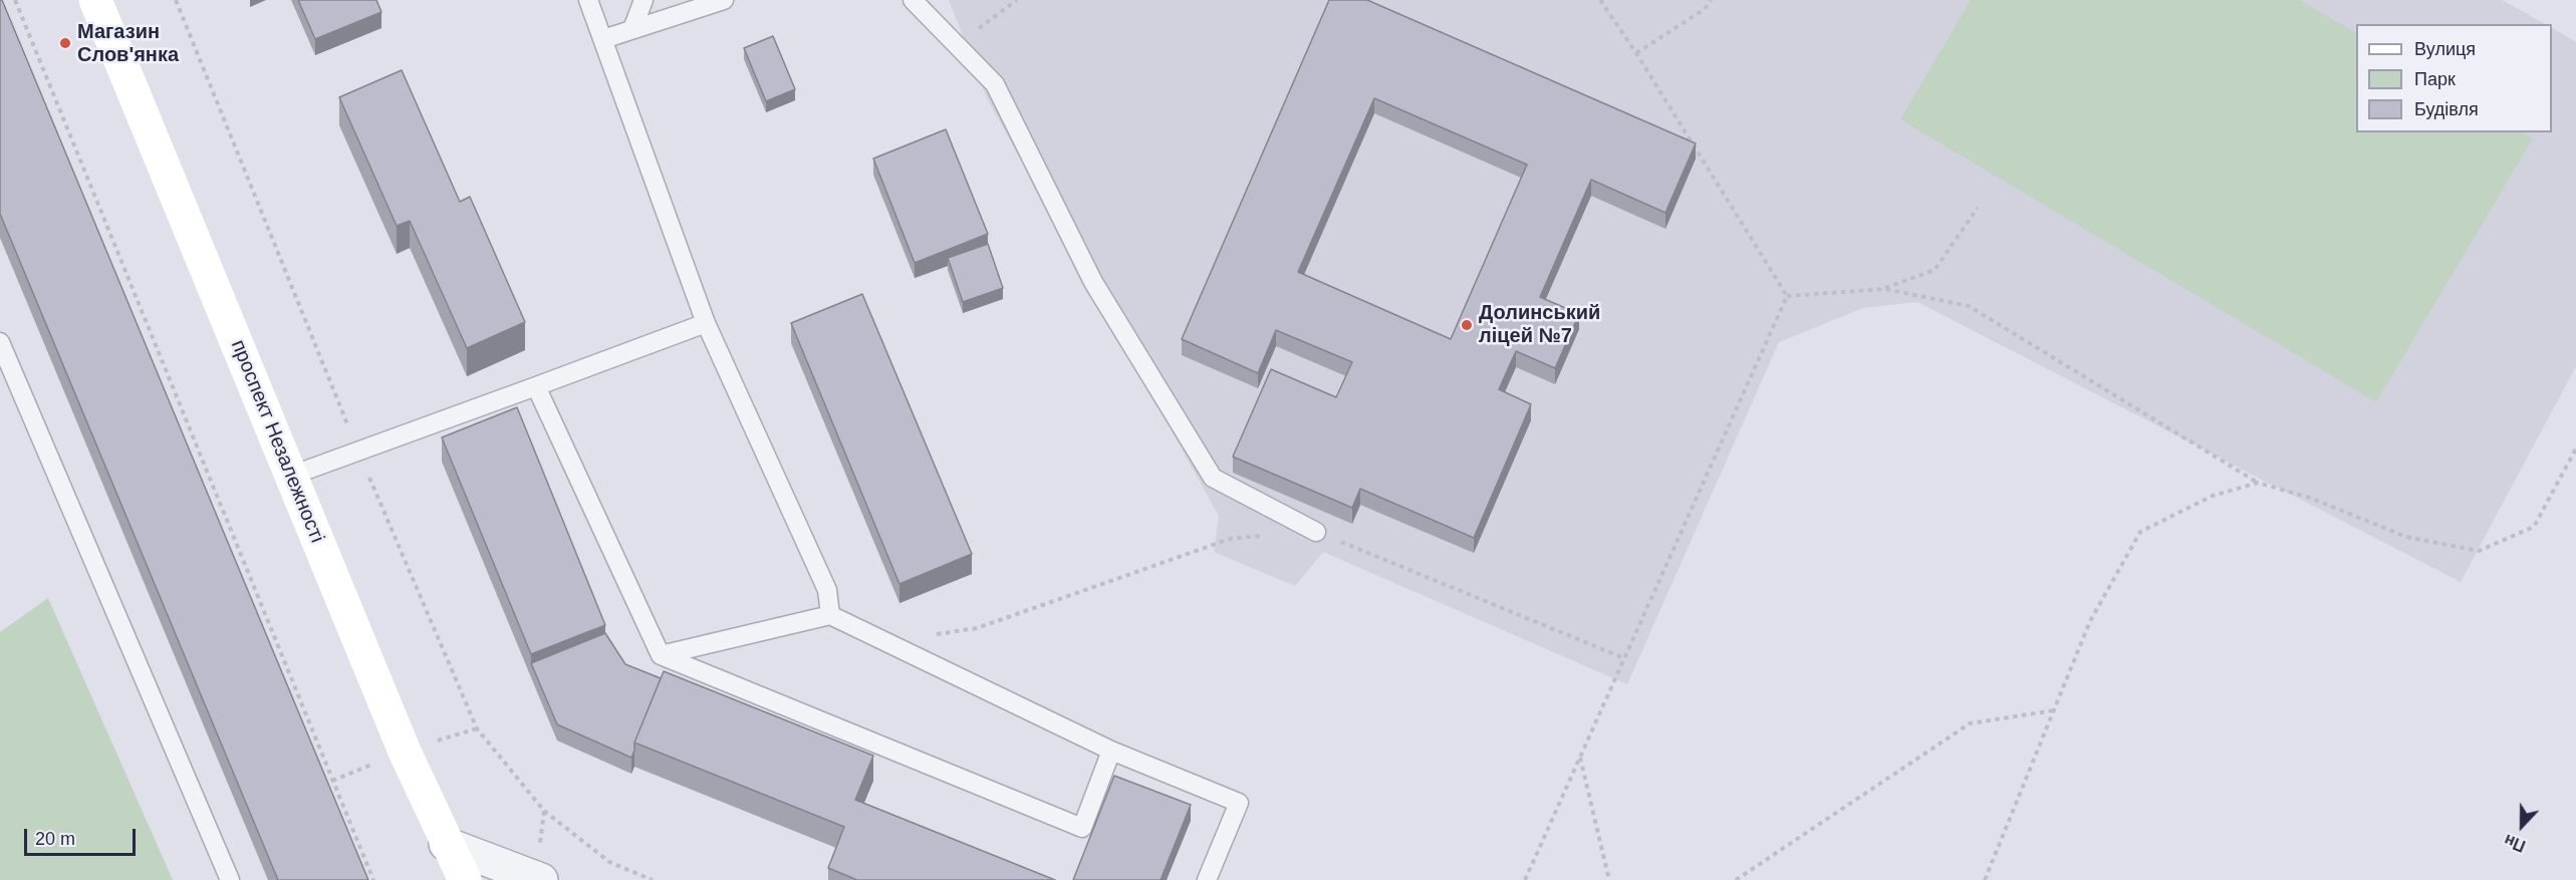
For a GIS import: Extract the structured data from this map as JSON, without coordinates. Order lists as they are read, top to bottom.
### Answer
{
  "streets": {
    "main road": ["проспект Незалежності"]
  },
  "places": ["Магазин Слов'янка", "Долинський ліцей №7"],
  "legend": ["Вулиця", "Парк", "Будівля"],
  "scale_bar": "20 m",
  "north": "bottom"
}
